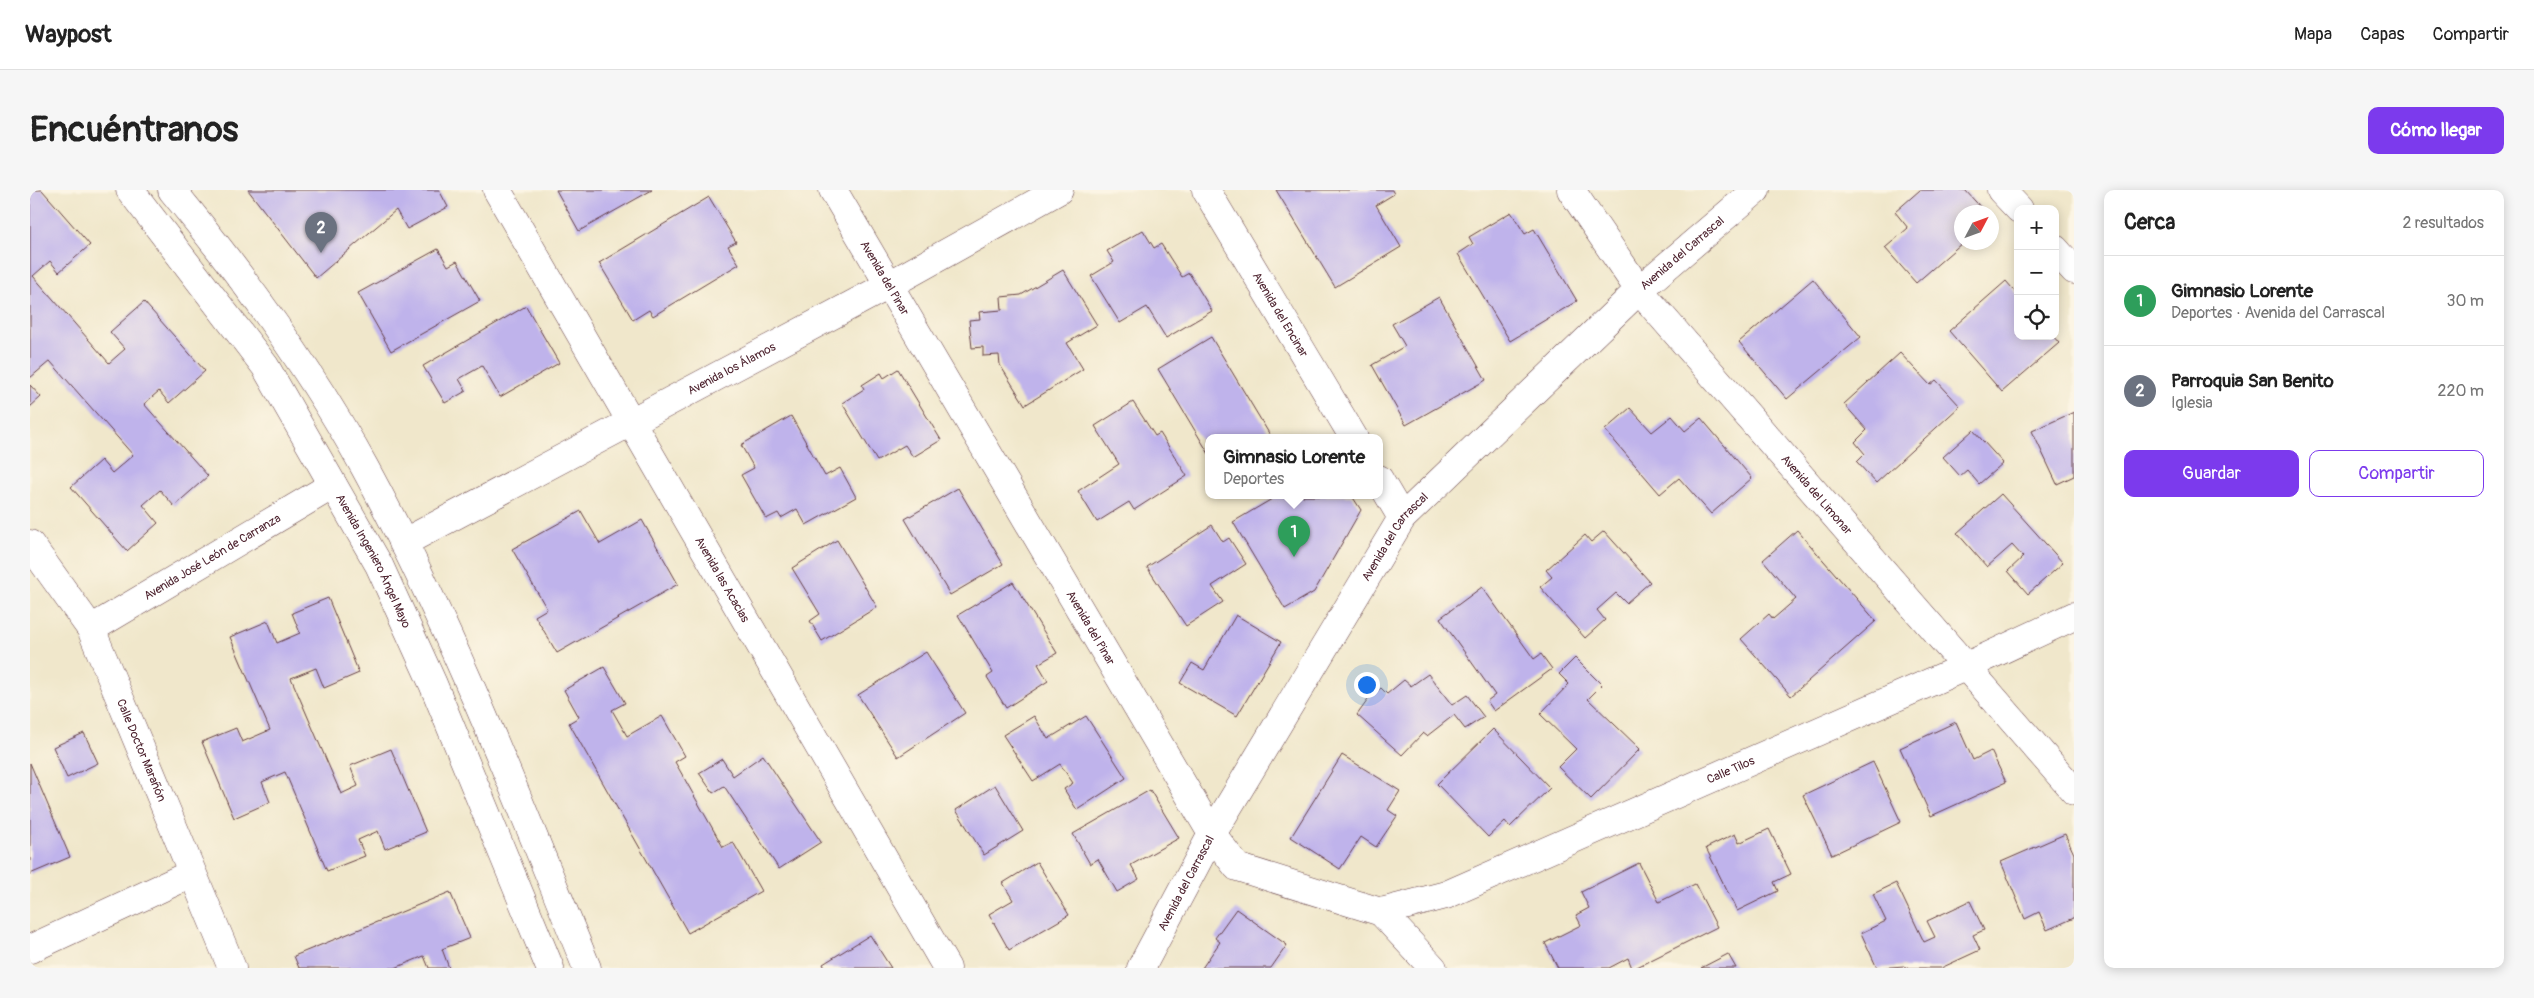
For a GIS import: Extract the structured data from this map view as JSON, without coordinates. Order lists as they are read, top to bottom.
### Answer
{
  "streets": {
    "street": [
      "Avenida del Carrascal",
      "Avenida del Pinar",
      "Avenida del Encinar",
      "Avenida los Álamos",
      "Avenida del Limonar",
      "Avenida José León de Carranza",
      "Avenida Ingeniero Ángel Mayo",
      "Avenida las Acacias",
      "Calle Doctor Marañón",
      "Calle Tilos"
    ]
  },
  "crossings": [
    ["Avenida del Carrascal", "Avenida del Pinar"],
    ["Avenida del Carrascal", "Avenida del Limonar"],
    ["Avenida del Pinar", "Avenida los Álamos"],
    ["Avenida del Pinar", "Calle Tilos"],
    ["Avenida los Álamos", "Avenida las Acacias"],
    ["Avenida del Limonar", "Calle Tilos"],
    ["Avenida José León de Carranza", "Avenida Ingeniero Ángel Mayo"],
    ["Avenida José León de Carranza", "Calle Doctor Marañón"]
  ],
  "north": "top right",
  "page": {
    "header": "Waypost",
    "nav": ["Mapa", "Capas", "Compartir"],
    "buttons": [
      "Cómo llegar",
      ["Guardar", "Compartir"]
    ],
    "title": "Encuéntranos",
    "heading": ["Cerca", "2 resultados"],
    "map_buttons": ["+", "−"],
    "pins": ["2", "1"],
    "list": [
      {
        "mark": "1",
        "name": "Gimnasio Lorente",
        "note": "Deportes · Avenida del Carrascal",
        "value": "30 m"
      },
      {
        "mark": "2",
        "name": "Parroquia San Benito",
        "note": "Iglesia",
        "value": "220 m"
      }
    ],
    "popup": ["Gimnasio Lorente", "Deportes"]
  }
}
